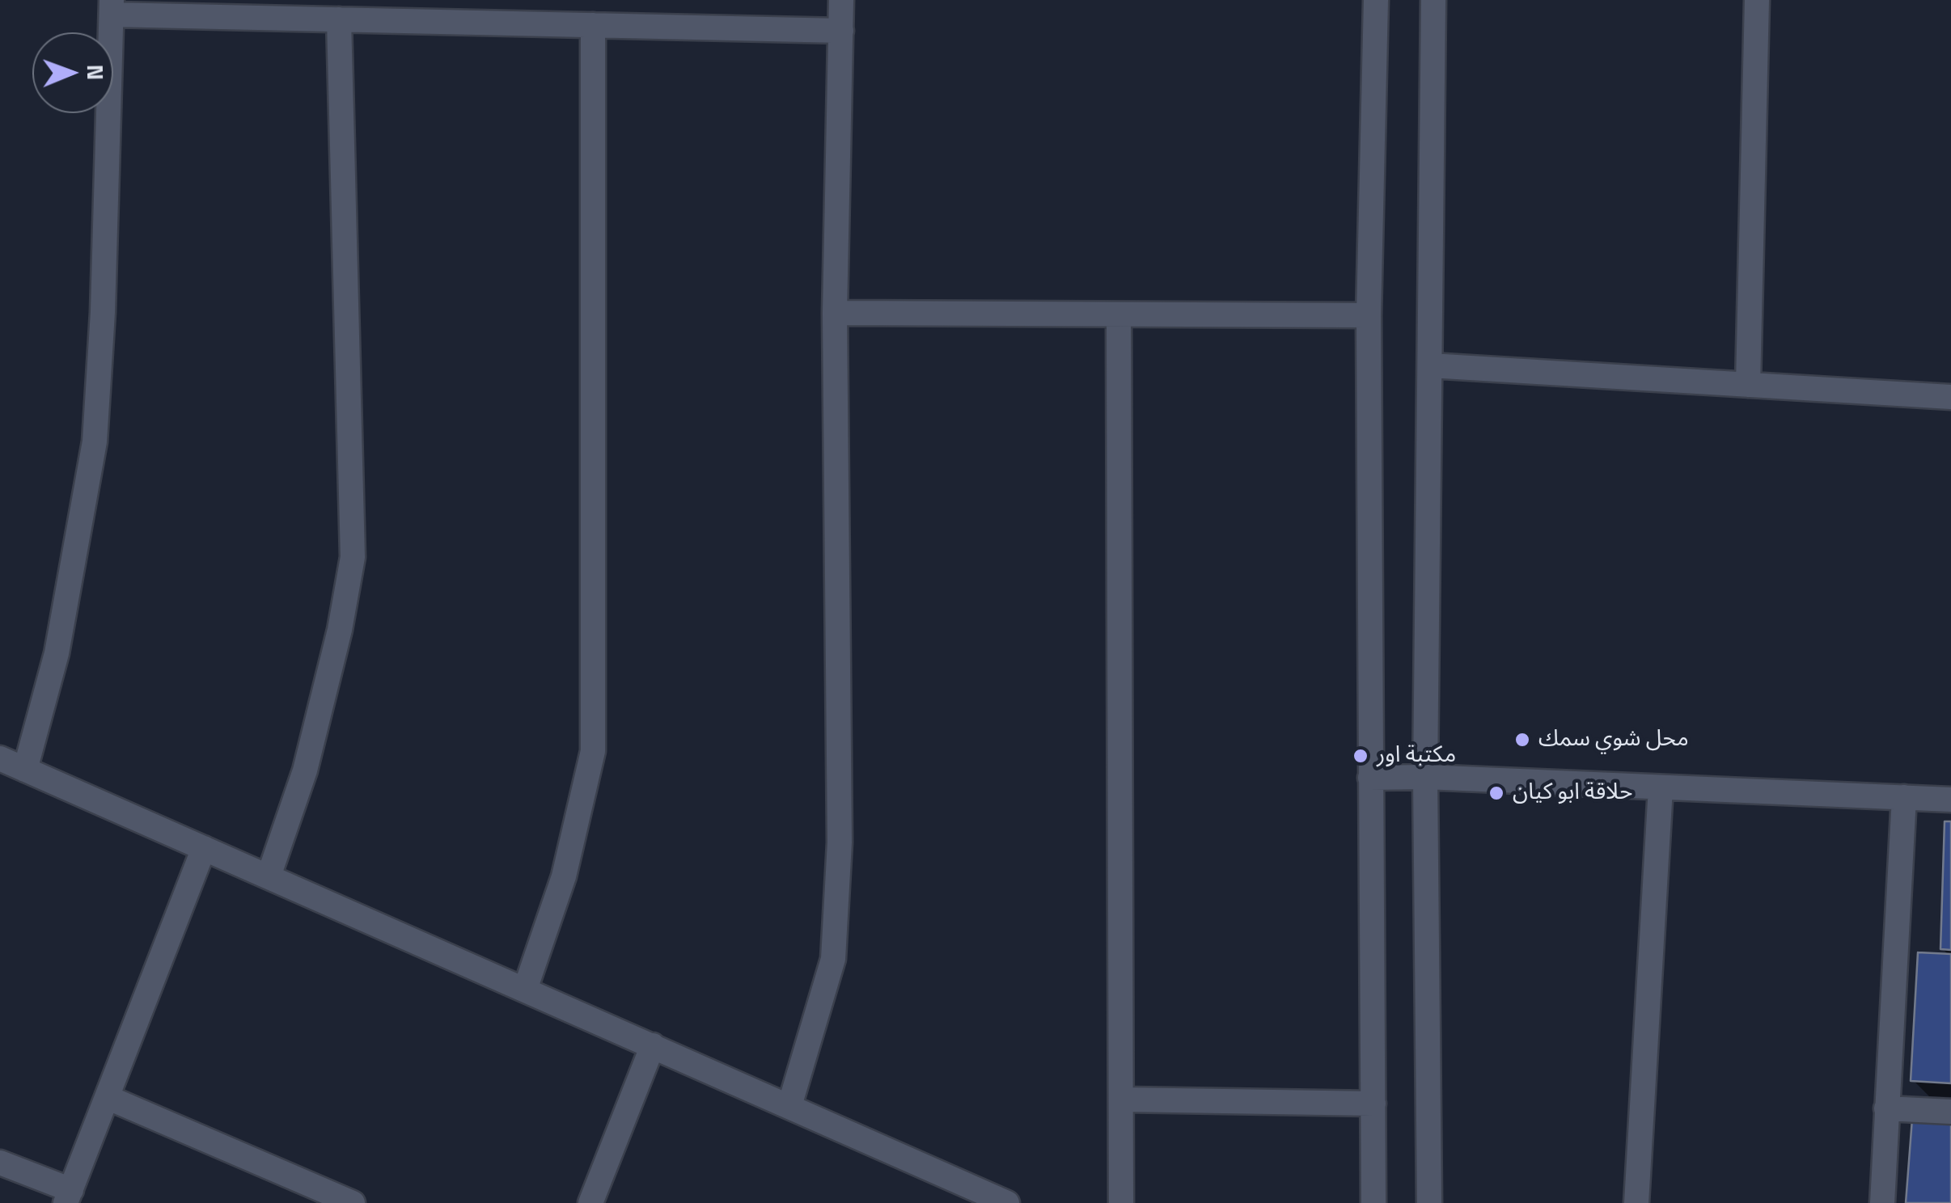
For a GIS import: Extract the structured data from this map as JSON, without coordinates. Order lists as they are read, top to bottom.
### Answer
{
  "places": ["محل شوي سمك", "مكتبة اور", "حلاقة ابو كيان"],
  "north": "right"
}
